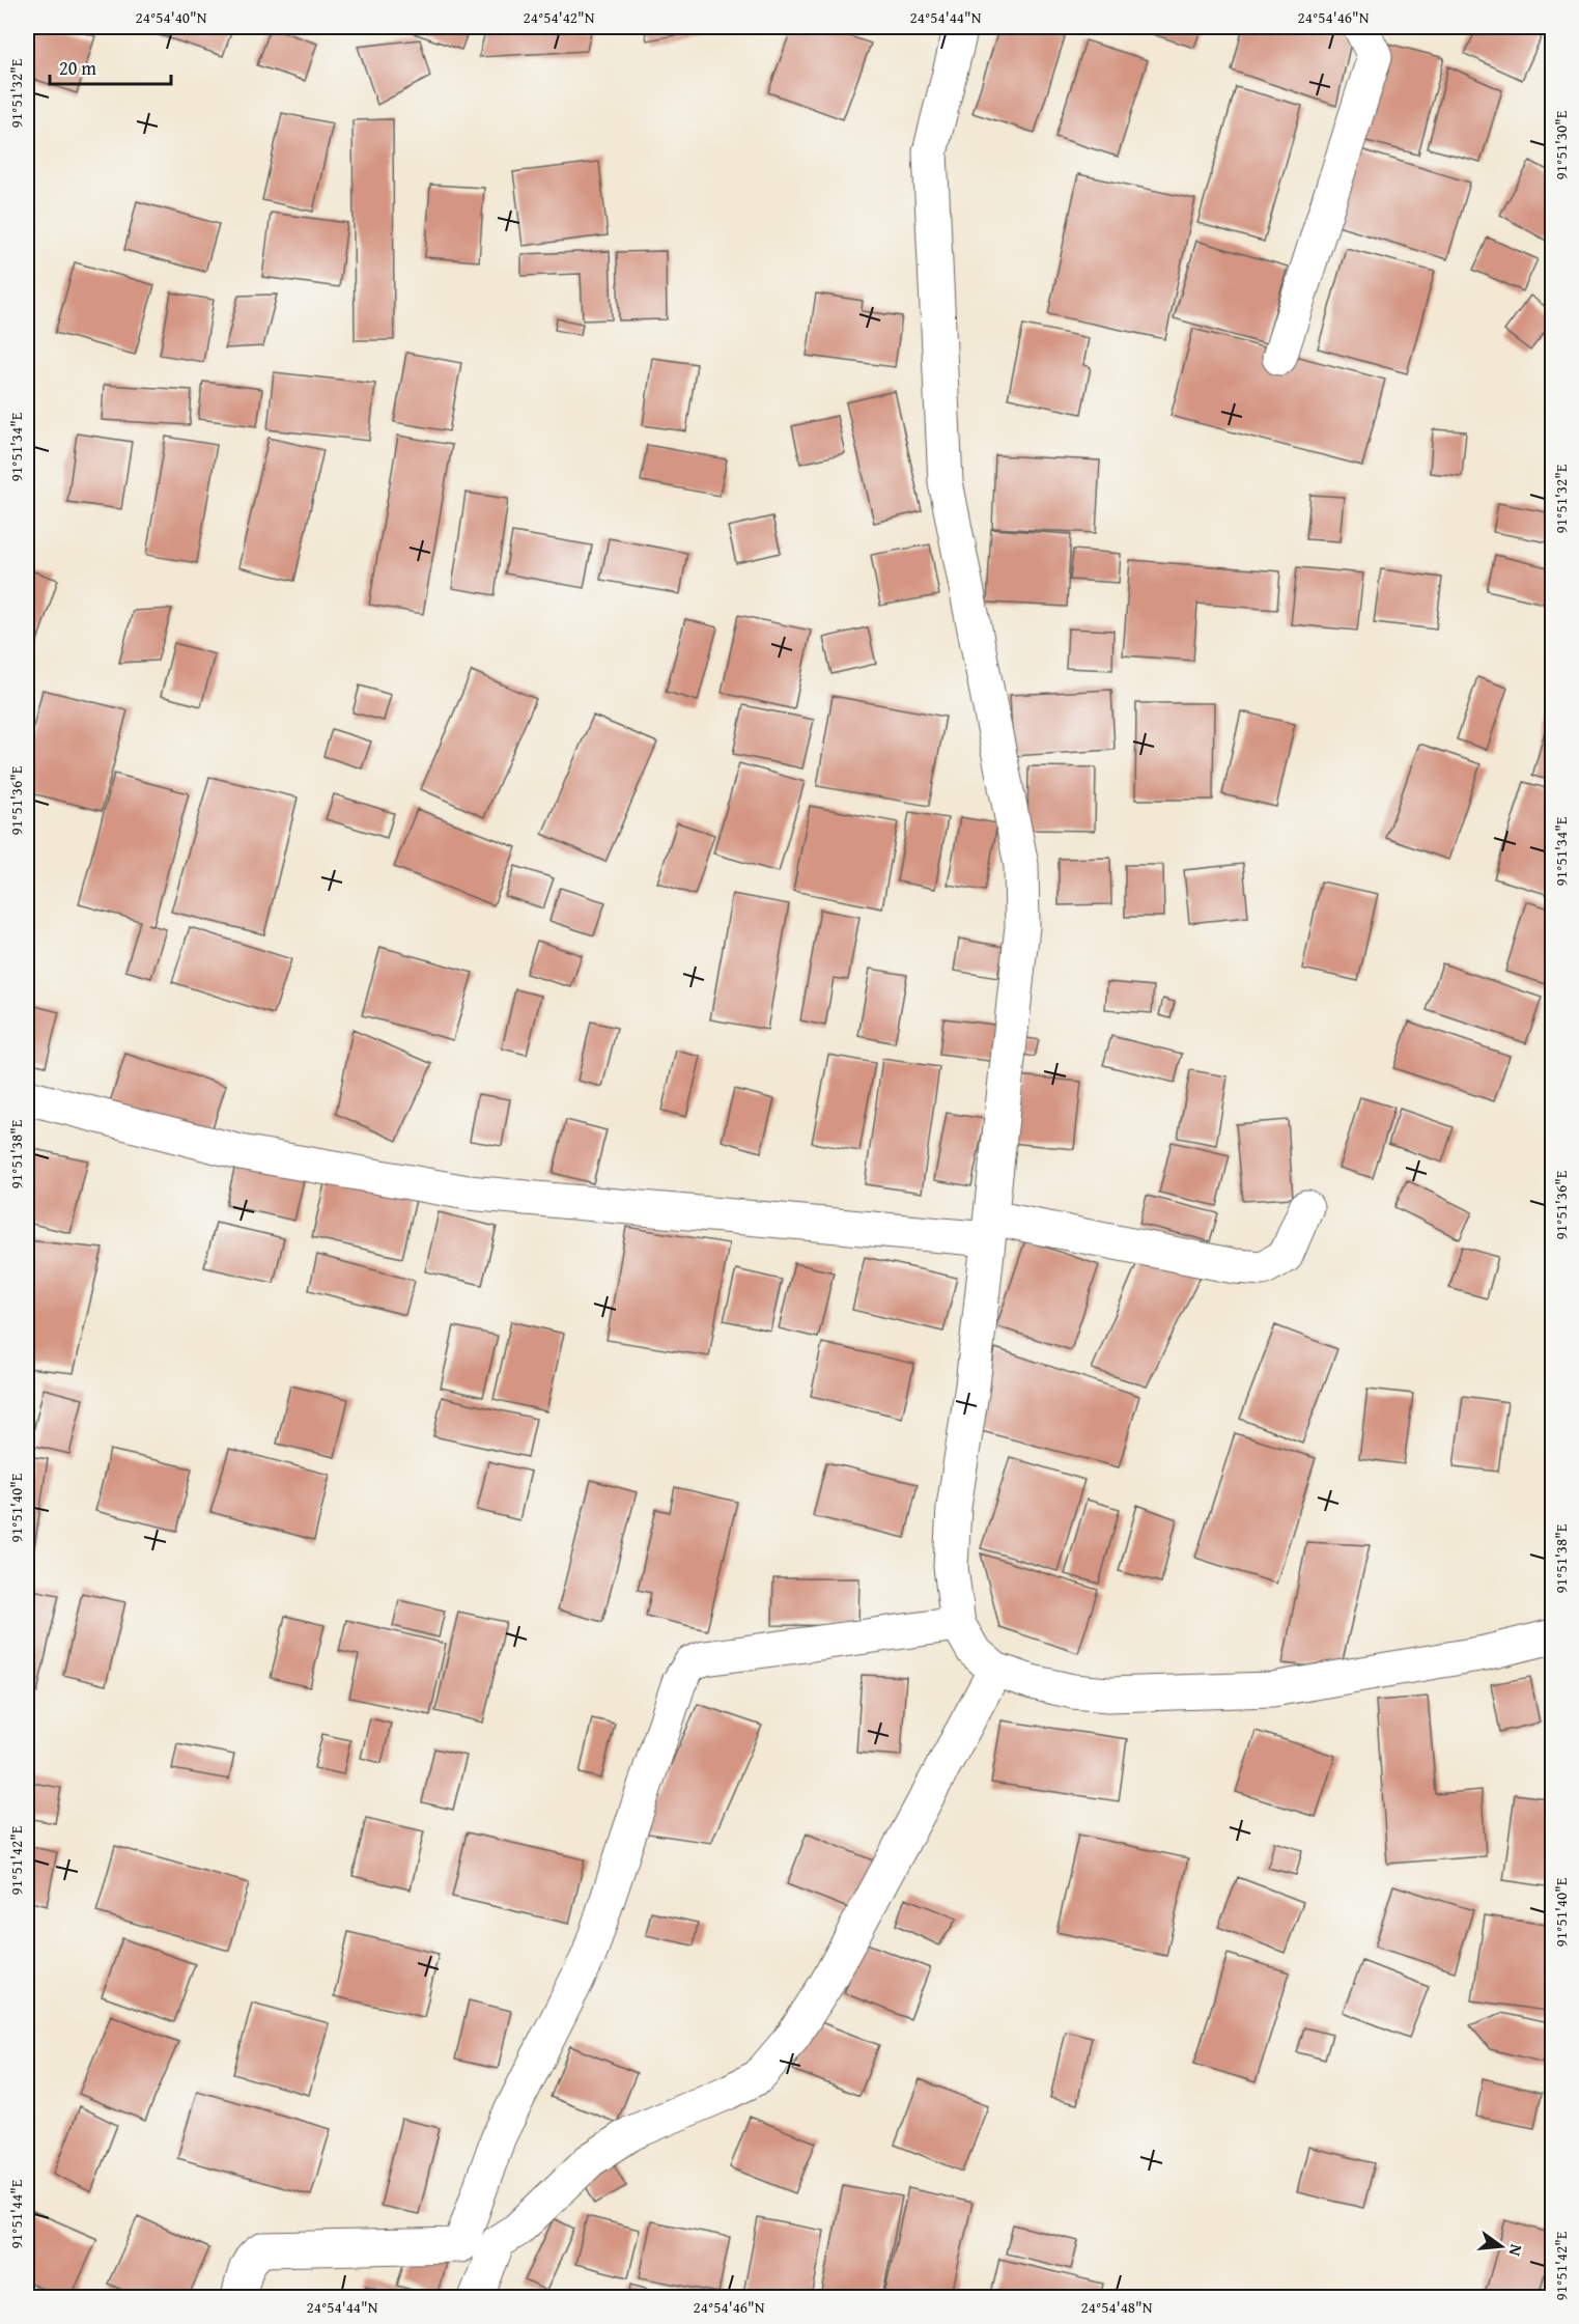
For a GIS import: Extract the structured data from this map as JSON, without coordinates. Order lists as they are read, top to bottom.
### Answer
{
  "scale_bar": "20 m",
  "north": "right",
  "coordinates": [
    "24°54'40\"N",
    "24°54'42\"N",
    "24°54'44\"N",
    "24°54'46\"N",
    "91°51'32\"E",
    "91°51'30\"E",
    "91°51'34\"E",
    "91°51'36\"E",
    "91°51'38\"E",
    "91°51'40\"E",
    "91°51'42\"E",
    "91°51'44\"E",
    "24°54'48\"N"
  ]
}
